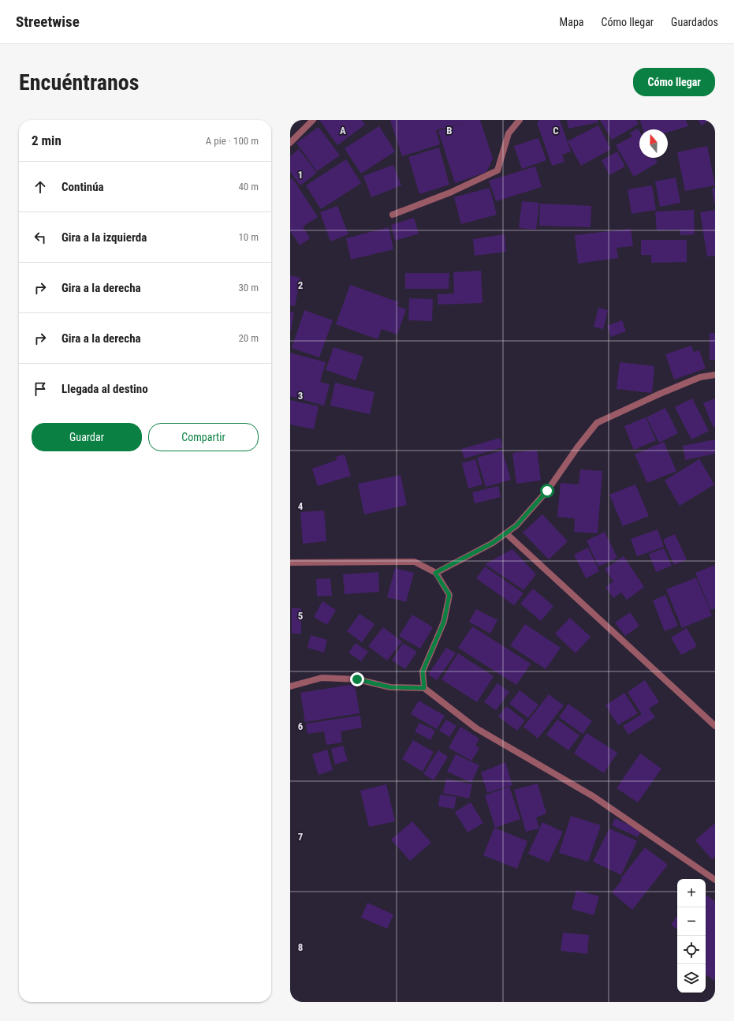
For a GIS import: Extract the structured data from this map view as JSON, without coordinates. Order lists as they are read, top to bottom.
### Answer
{
  "north": "top",
  "page": {
    "header": "Streetwise",
    "nav": ["Mapa", "Cómo llegar", "Guardados"],
    "buttons": [
      "Cómo llegar",
      ["Guardar", "Compartir"]
    ],
    "title": "Encuéntranos",
    "heading": ["2 min", "A pie · 100 m"],
    "list": [
      ["Continúa", "40 m"],
      ["Gira a la izquierda", "10 m"],
      ["Gira a la derecha", "30 m"],
      ["Gira a la derecha", "20 m"],
      "Llegada al destino"
    ],
    "map_buttons": ["+", "−"]
  },
  "grid": {
    "columns": ["A", "B", "C"],
    "rows": [
      "1",
      "2",
      "3",
      "4",
      "5",
      "6",
      "7",
      "8"
    ]
  }
}
